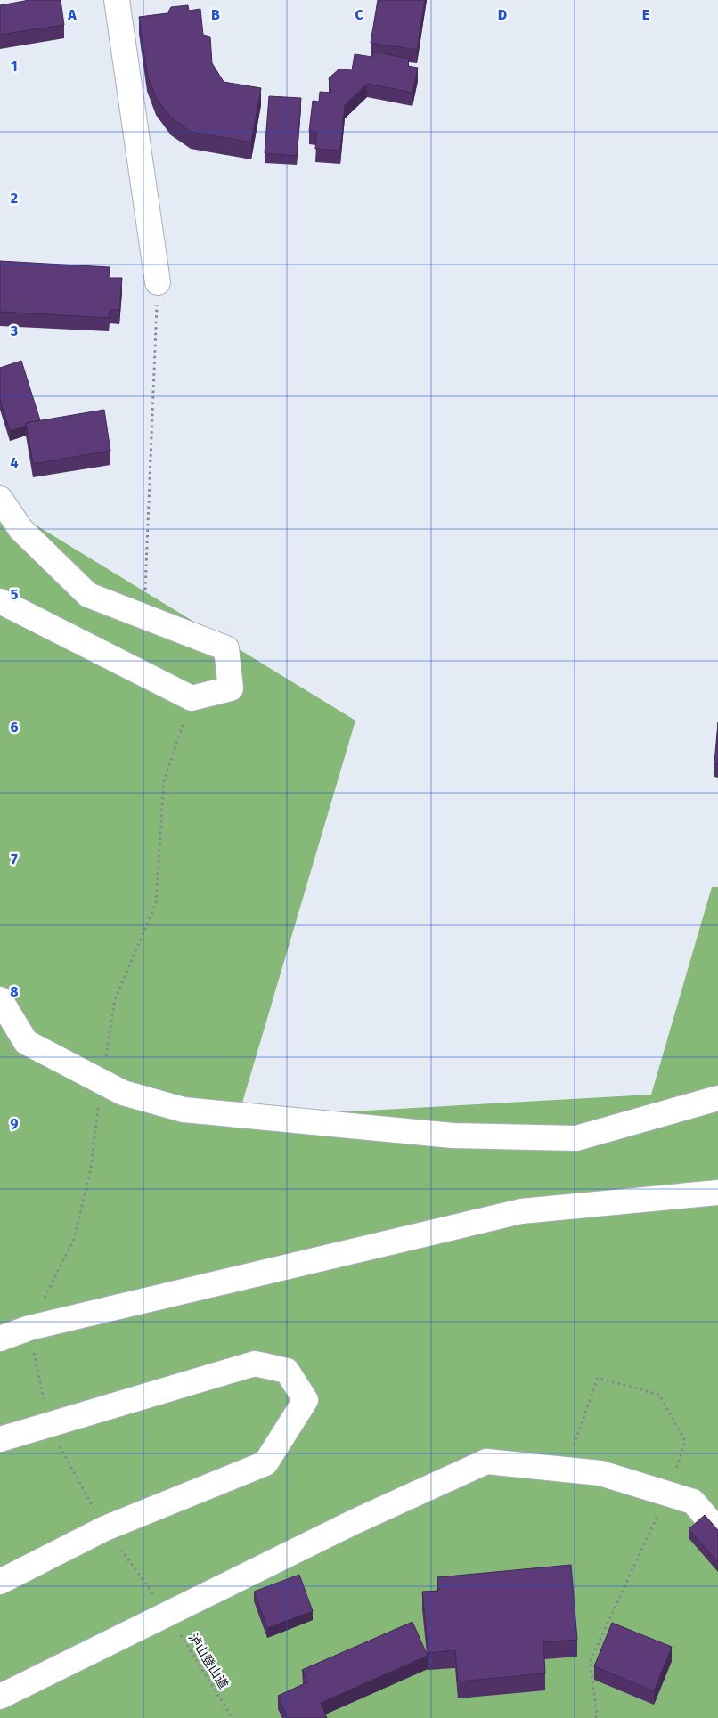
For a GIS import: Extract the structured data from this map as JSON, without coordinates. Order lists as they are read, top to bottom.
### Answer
{
  "streets": {
    "path": ["泸山登山道"]
  },
  "grid": {
    "columns": [
      "A",
      "B",
      "C",
      "D",
      "E"
    ],
    "rows": [
      "1",
      "2",
      "3",
      "4",
      "5",
      "6",
      "7",
      "8",
      "9"
    ]
  }
}
